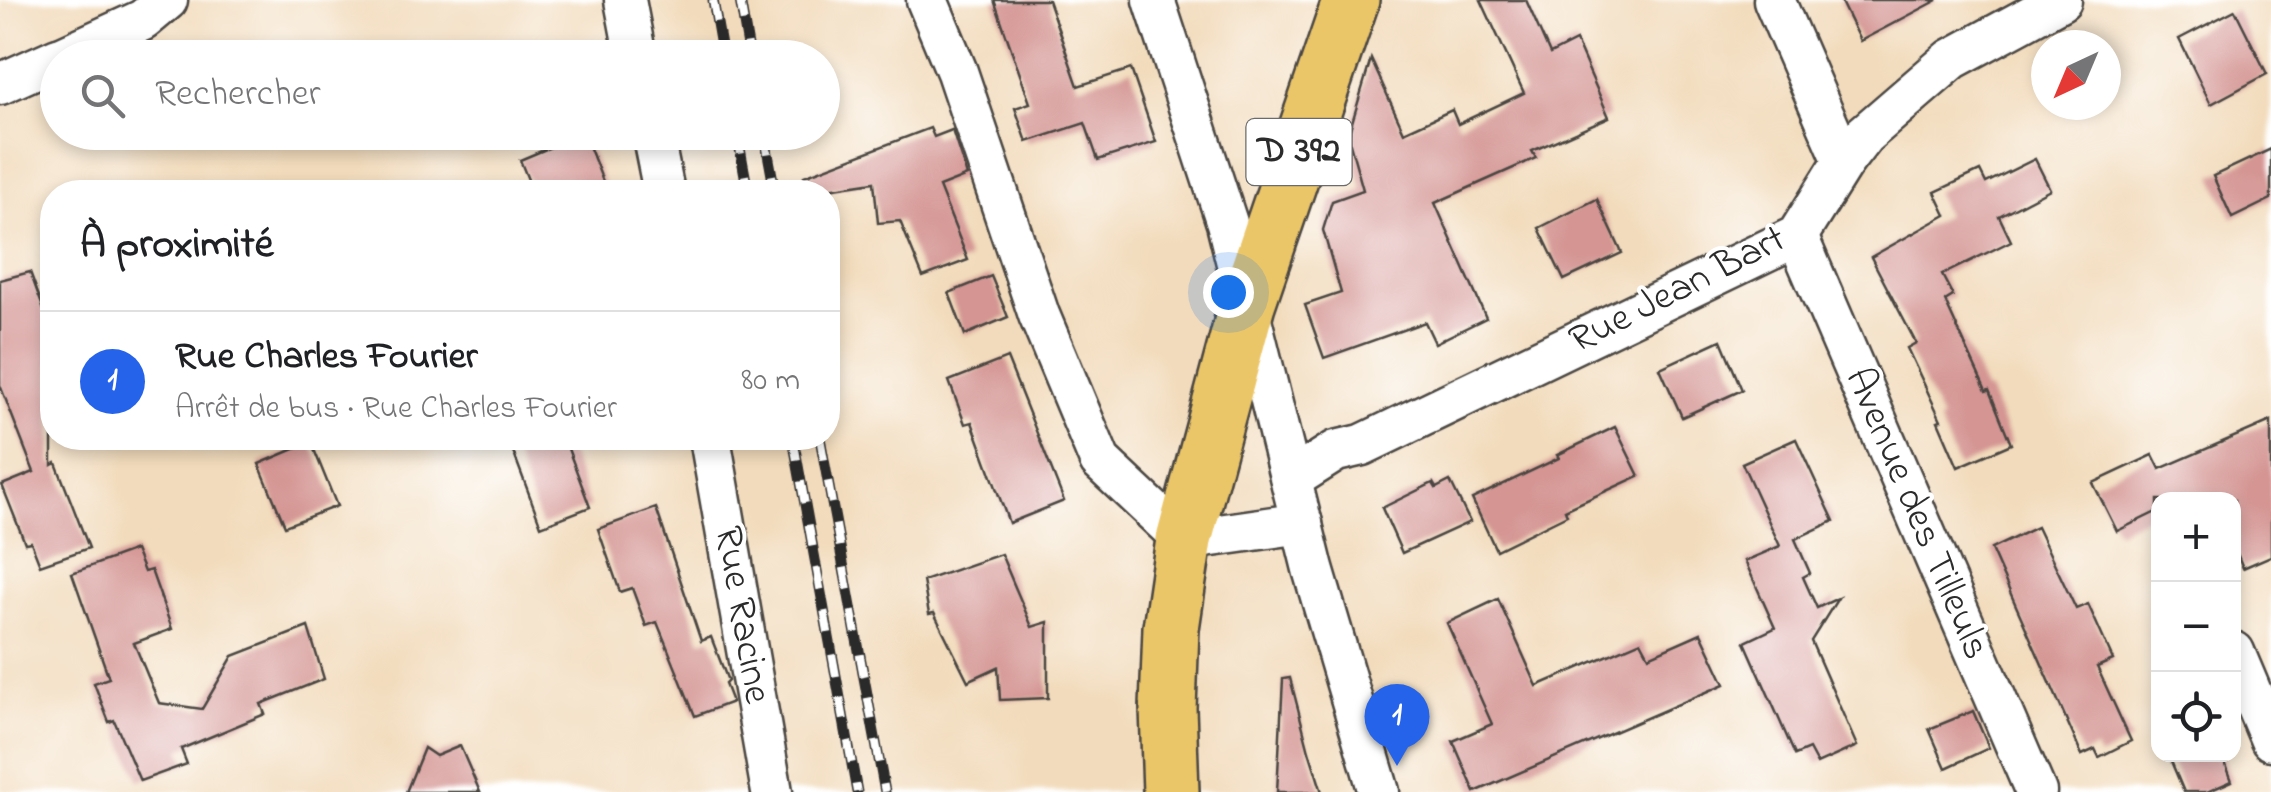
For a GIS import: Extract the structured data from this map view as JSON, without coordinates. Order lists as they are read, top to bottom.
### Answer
{
  "streets": {
    "main road": ["D 392"],
    "street": ["Rue Jean Bart", "Avenue des Tilleuls", "Rue Racine"]
  },
  "crossings": [
    ["Rue Jean Bart", "Avenue des Tilleuls"]
  ],
  "north": "bottom left",
  "page": {
    "search": "Rechercher",
    "heading": "À proximité",
    "list": [
      {
        "mark": "1",
        "name": "Rue Charles Fourier",
        "note": "Arrêt de bus · Rue Charles Fourier",
        "value": "80 m"
      }
    ],
    "map_buttons": ["+", "−"],
    "pins": "1"
  }
}
